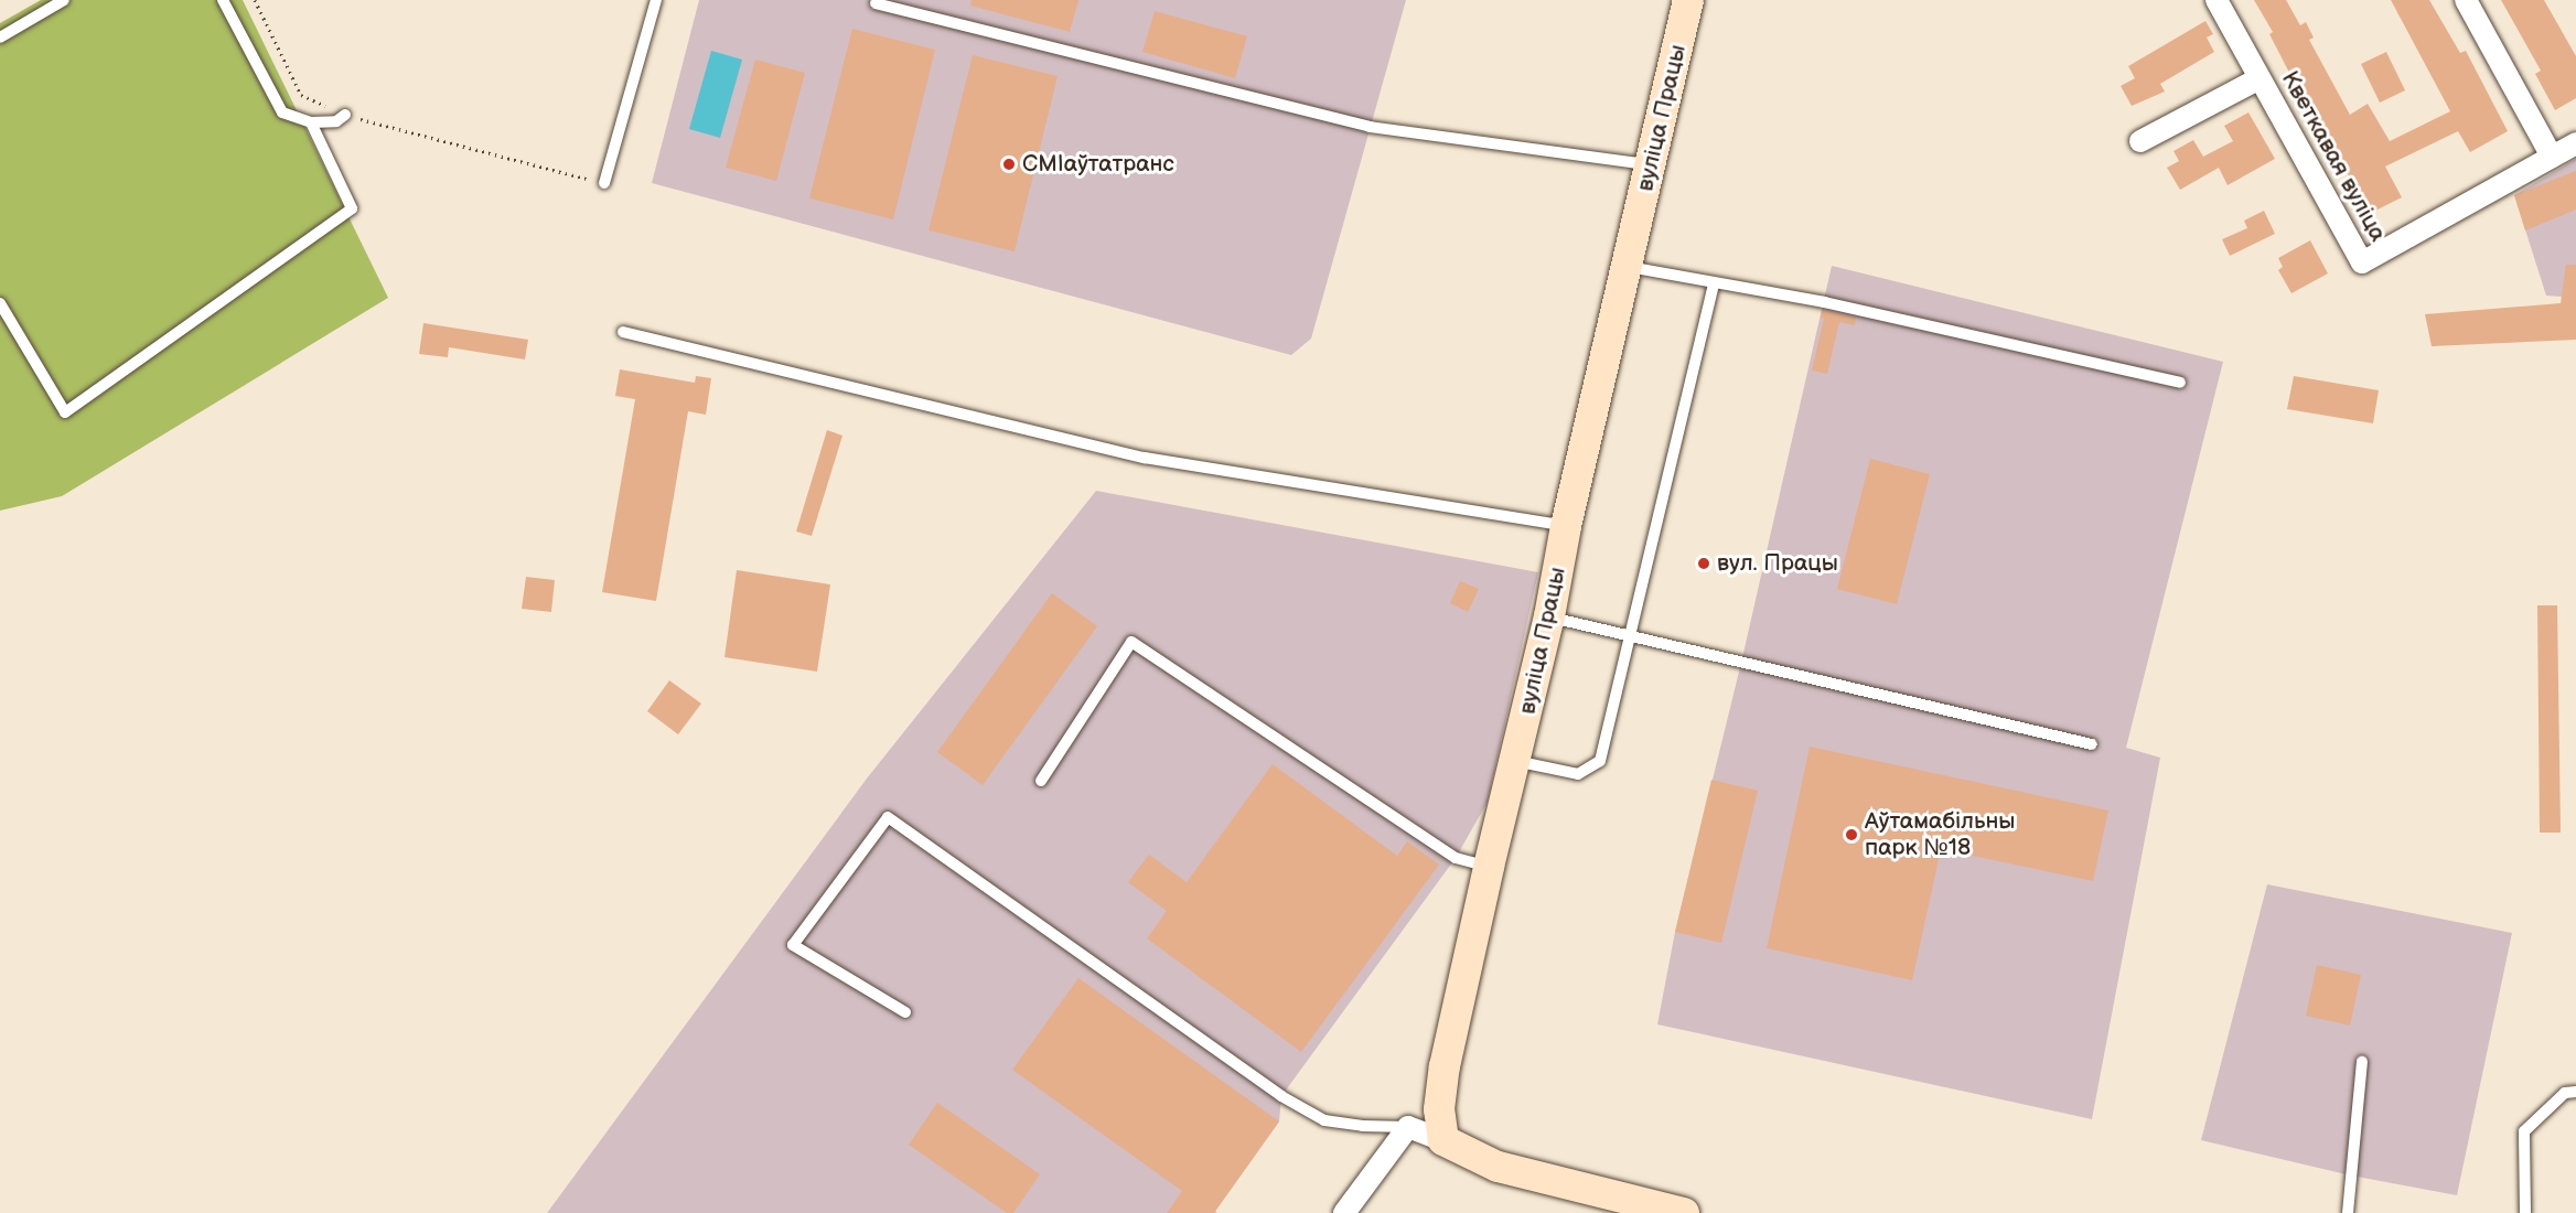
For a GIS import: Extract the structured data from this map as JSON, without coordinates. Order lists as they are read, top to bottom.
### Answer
{
  "streets": {
    "street": ["вуліца Працы", "Кветкавая вуліца"]
  },
  "places": ["СМІаўтатранс", "вул. Працы", "Аўтамабільны парк №18"]
}
